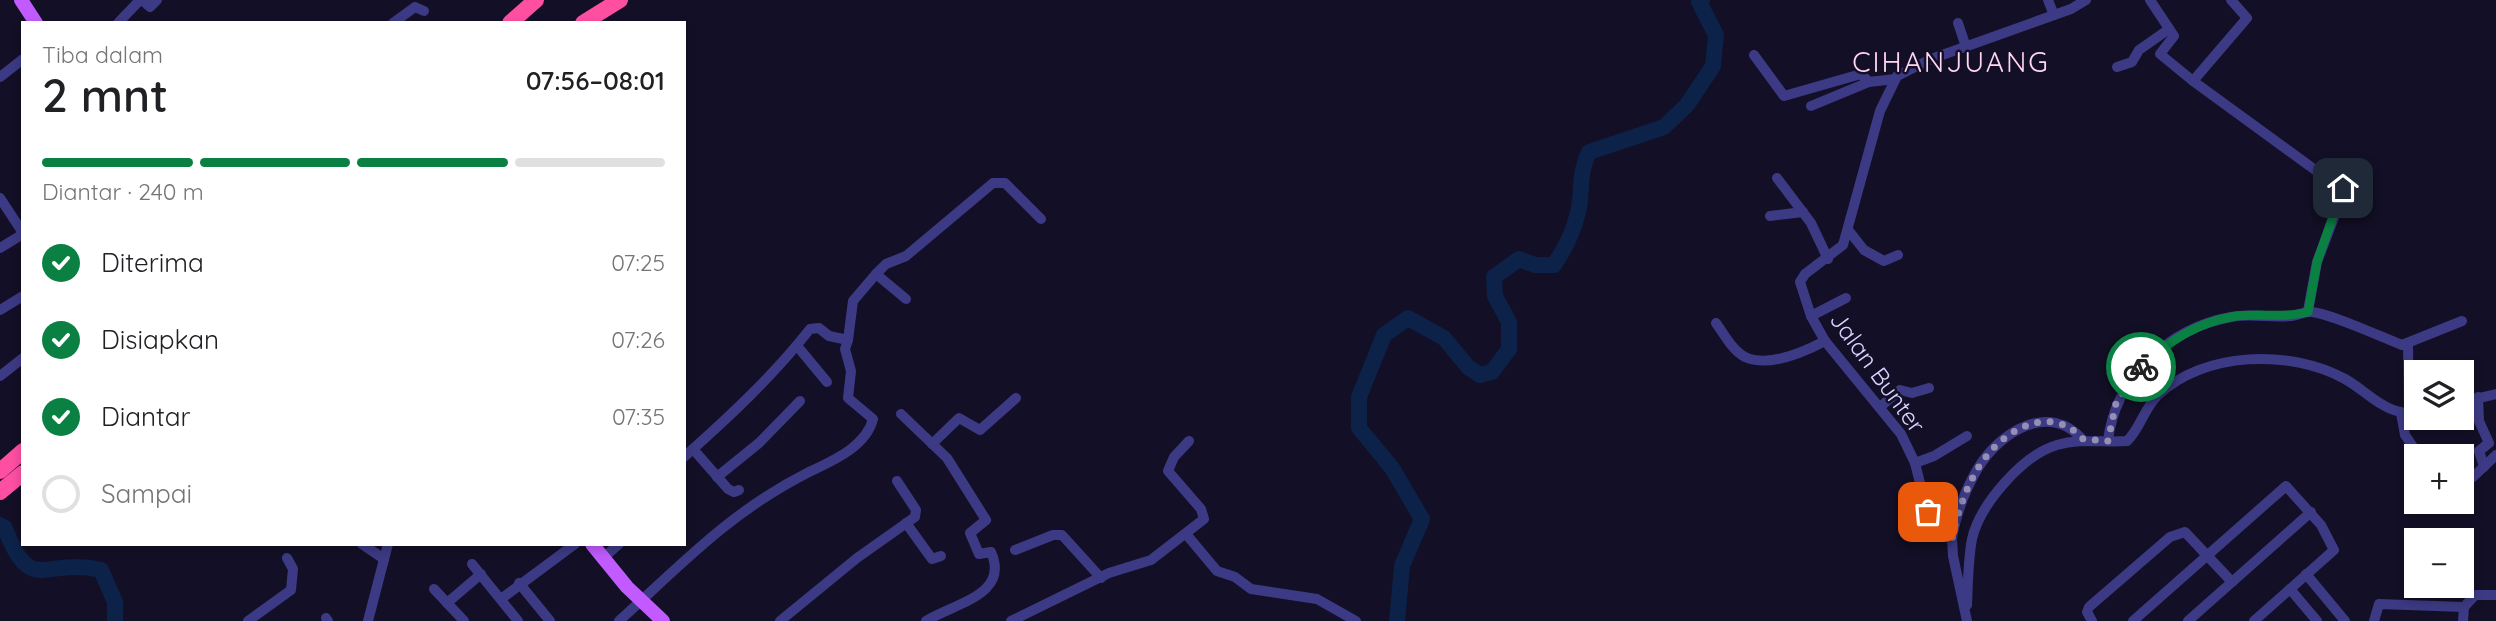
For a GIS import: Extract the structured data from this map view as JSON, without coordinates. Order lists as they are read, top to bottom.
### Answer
{
  "streets": {
    "street": ["Jalan Bunter"]
  },
  "districts": ["CIHANJUANG"],
  "page": {
    "heading": ["2 mnt", "Tiba dalam", "07:56–08:01"],
    "bar": "Diantar · 240 m",
    "list": [
      ["Diterima", "07:25"],
      ["Disiapkan", "07:26"],
      ["Diantar", "07:35"],
      "Sampai"
    ],
    "map_buttons": ["+", "−"]
  }
}
